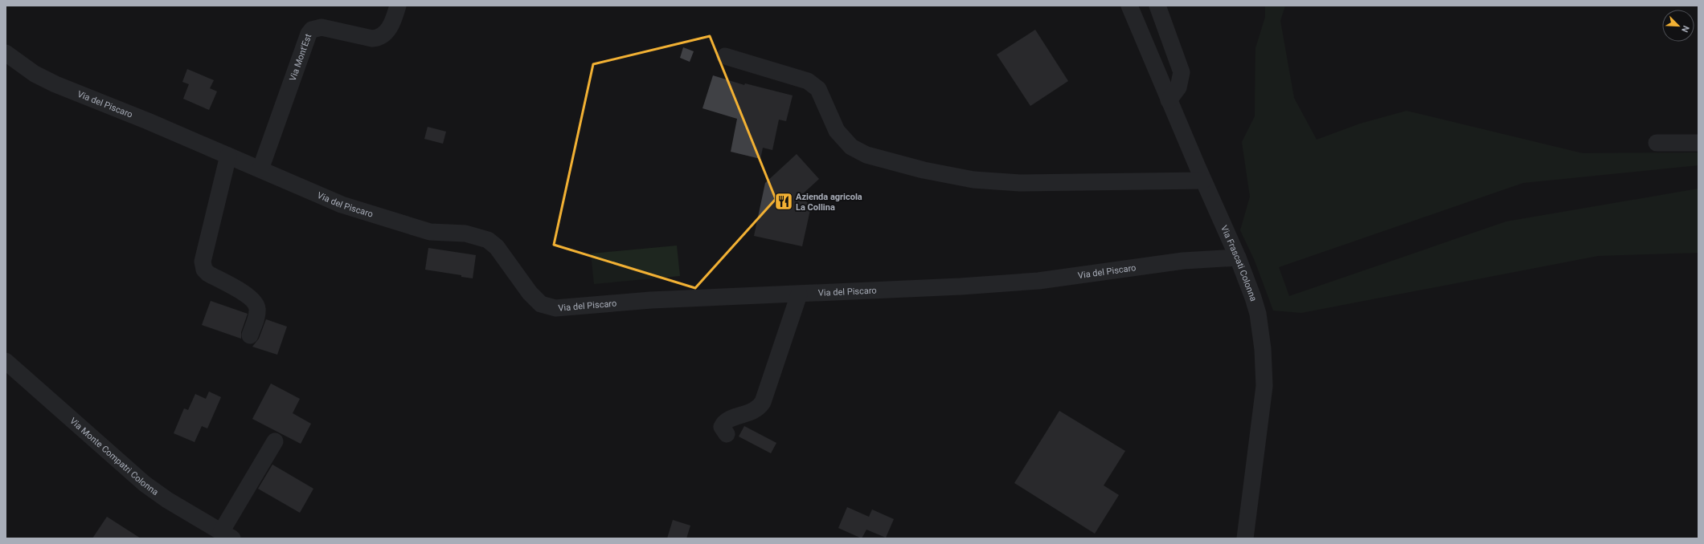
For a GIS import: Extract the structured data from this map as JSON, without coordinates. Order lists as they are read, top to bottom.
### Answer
{
  "streets": {
    "street": [
      "Via Mont'Est",
      "Via del Piscaro",
      "Via Frascati Colonna",
      "Via Monte Compatri Colonna"
    ]
  },
  "crossings": [
    ["Via Mont'Est", "Via del Piscaro"],
    ["Via del Piscaro", "Via Frascati Colonna"]
  ],
  "places": {
    "restaurant": ["Azienda agricola La Collina"]
  },
  "north": "bottom right"
}
